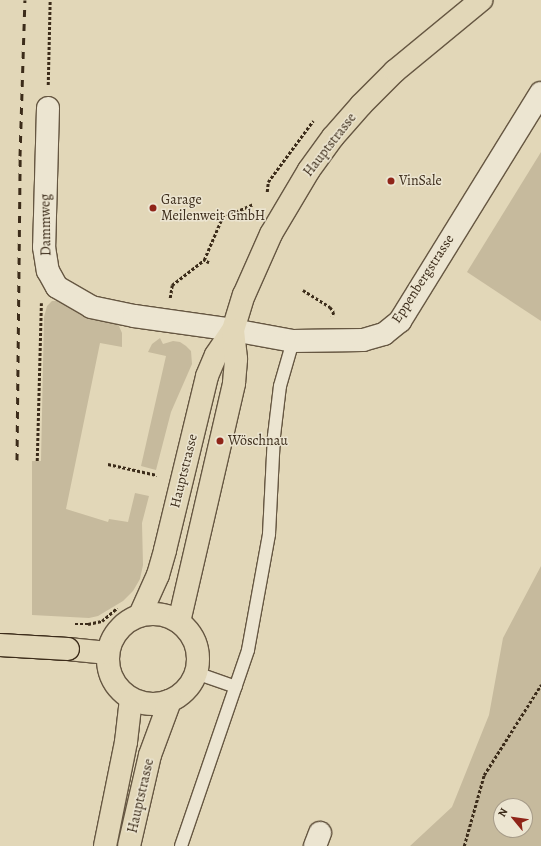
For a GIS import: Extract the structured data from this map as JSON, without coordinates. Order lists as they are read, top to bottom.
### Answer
{
  "streets": {
    "main road": ["Hauptstrasse"],
    "street": ["Dammweg", "Eppenbergstrasse"]
  },
  "crossings": [
    ["Hauptstrasse", "Eppenbergstrasse"]
  ],
  "places": ["VinSale", "Garage Meilenweit GmbH", "Wöschnau"],
  "north": "top left"
}
